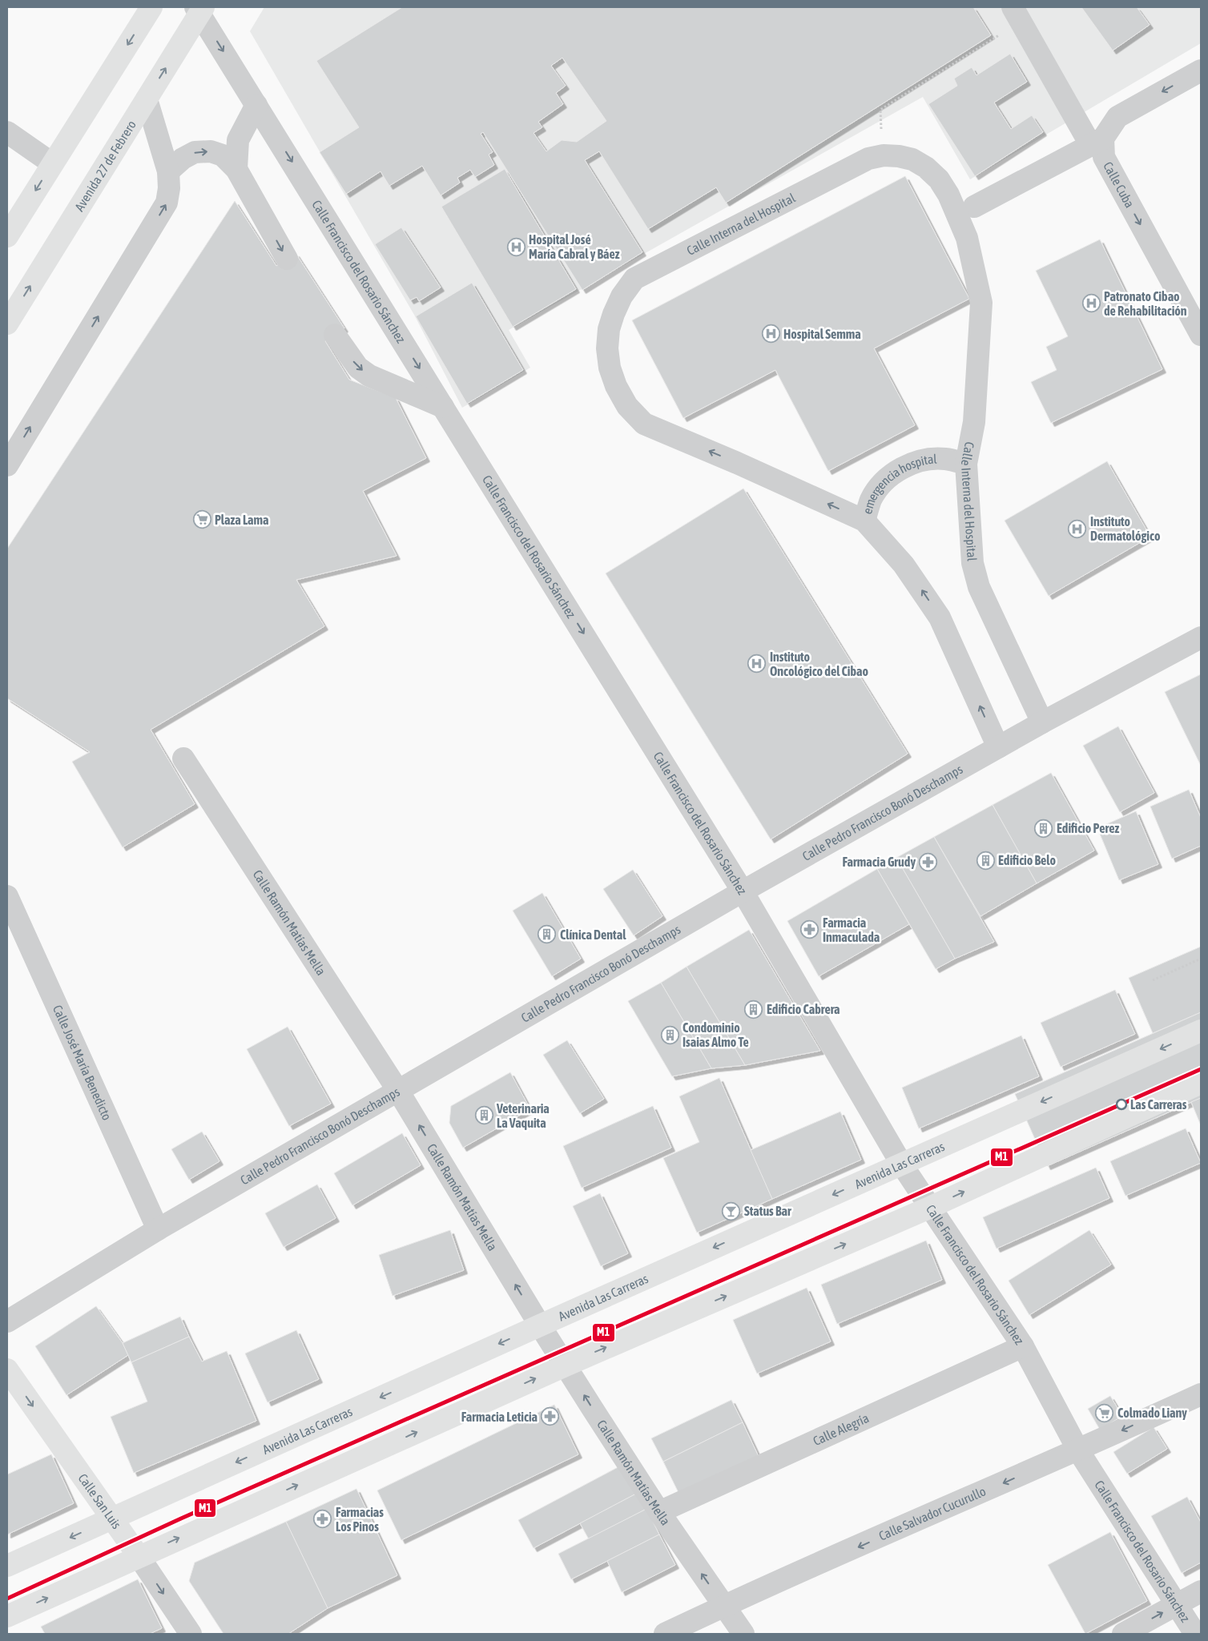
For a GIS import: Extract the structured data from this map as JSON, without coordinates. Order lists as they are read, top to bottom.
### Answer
{
  "streets": {
    "main road": ["Avenida 27 de Febrero", "Avenida Las Carreras", "Calle San Luis"],
    "street": [
      "Calle Cuba",
      "Calle Interna del Hospital",
      "Calle Francisco del Rosario Sánchez",
      "emergencia hospital",
      "Calle Pedro Francisco Bonó Deschamps",
      "Calle Ramón Matías Mella",
      "Calle José María Benedicto",
      "Calle Alegría",
      "Calle Salvador Cucurullo"
    ]
  },
  "crossings": [
    ["Avenida 27 de Febrero", "Calle Francisco del Rosario Sánchez"],
    ["Calle Interna del Hospital", "emergencia hospital"],
    ["Calle Interna del Hospital", "Calle Pedro Francisco Bonó Deschamps"],
    ["Calle Francisco del Rosario Sánchez", "Calle Pedro Francisco Bonó Deschamps"],
    ["Calle Francisco del Rosario Sánchez", "Avenida Las Carreras"],
    ["Calle Francisco del Rosario Sánchez", "Calle Alegría"],
    ["Calle Francisco del Rosario Sánchez", "Calle Salvador Cucurullo"],
    ["Calle Pedro Francisco Bonó Deschamps", "Calle Ramón Matías Mella"],
    ["Calle Pedro Francisco Bonó Deschamps", "Calle José María Benedicto"],
    ["Calle Ramón Matías Mella", "Avenida Las Carreras"],
    ["Calle Ramón Matías Mella", "Calle Alegría"],
    ["Calle Ramón Matías Mella", "Calle Salvador Cucurullo"],
    ["Avenida Las Carreras", "Calle San Luis"]
  ],
  "one_way": [
    "Calle Cuba",
    "Calle Francisco del Rosario Sánchez",
    "Calle Ramón Matías Mella",
    "Calle San Luis",
    "Calle Salvador Cucurullo"
  ],
  "places": {
    "hospital": [
      "Hospital José María Cabral y Báez",
      "Patronato Cibao de Rehabilitación",
      "Hospital Semma",
      "Instituto Dermatológico",
      "Instituto Oncológico del Cibao"
    ],
    "supermarket": ["Plaza Lama", "Colmado Liany"],
    "building": [
      "Edificio Perez",
      "Edificio Belo",
      "Clínica Dental",
      "Edificio Cabrera",
      "Condominio Isaias Almo Te",
      "Veterinaria La Vaquita"
    ],
    "pharmacy": [
      "Farmacia Grudy",
      "Farmacia Inmaculada",
      "Farmacia Leticia",
      "Farmacias Los Pinos"
    ],
    "other": ["Las Carreras"],
    "bar": ["Status Bar"]
  },
  "lines": ["transit line M1"]
}
